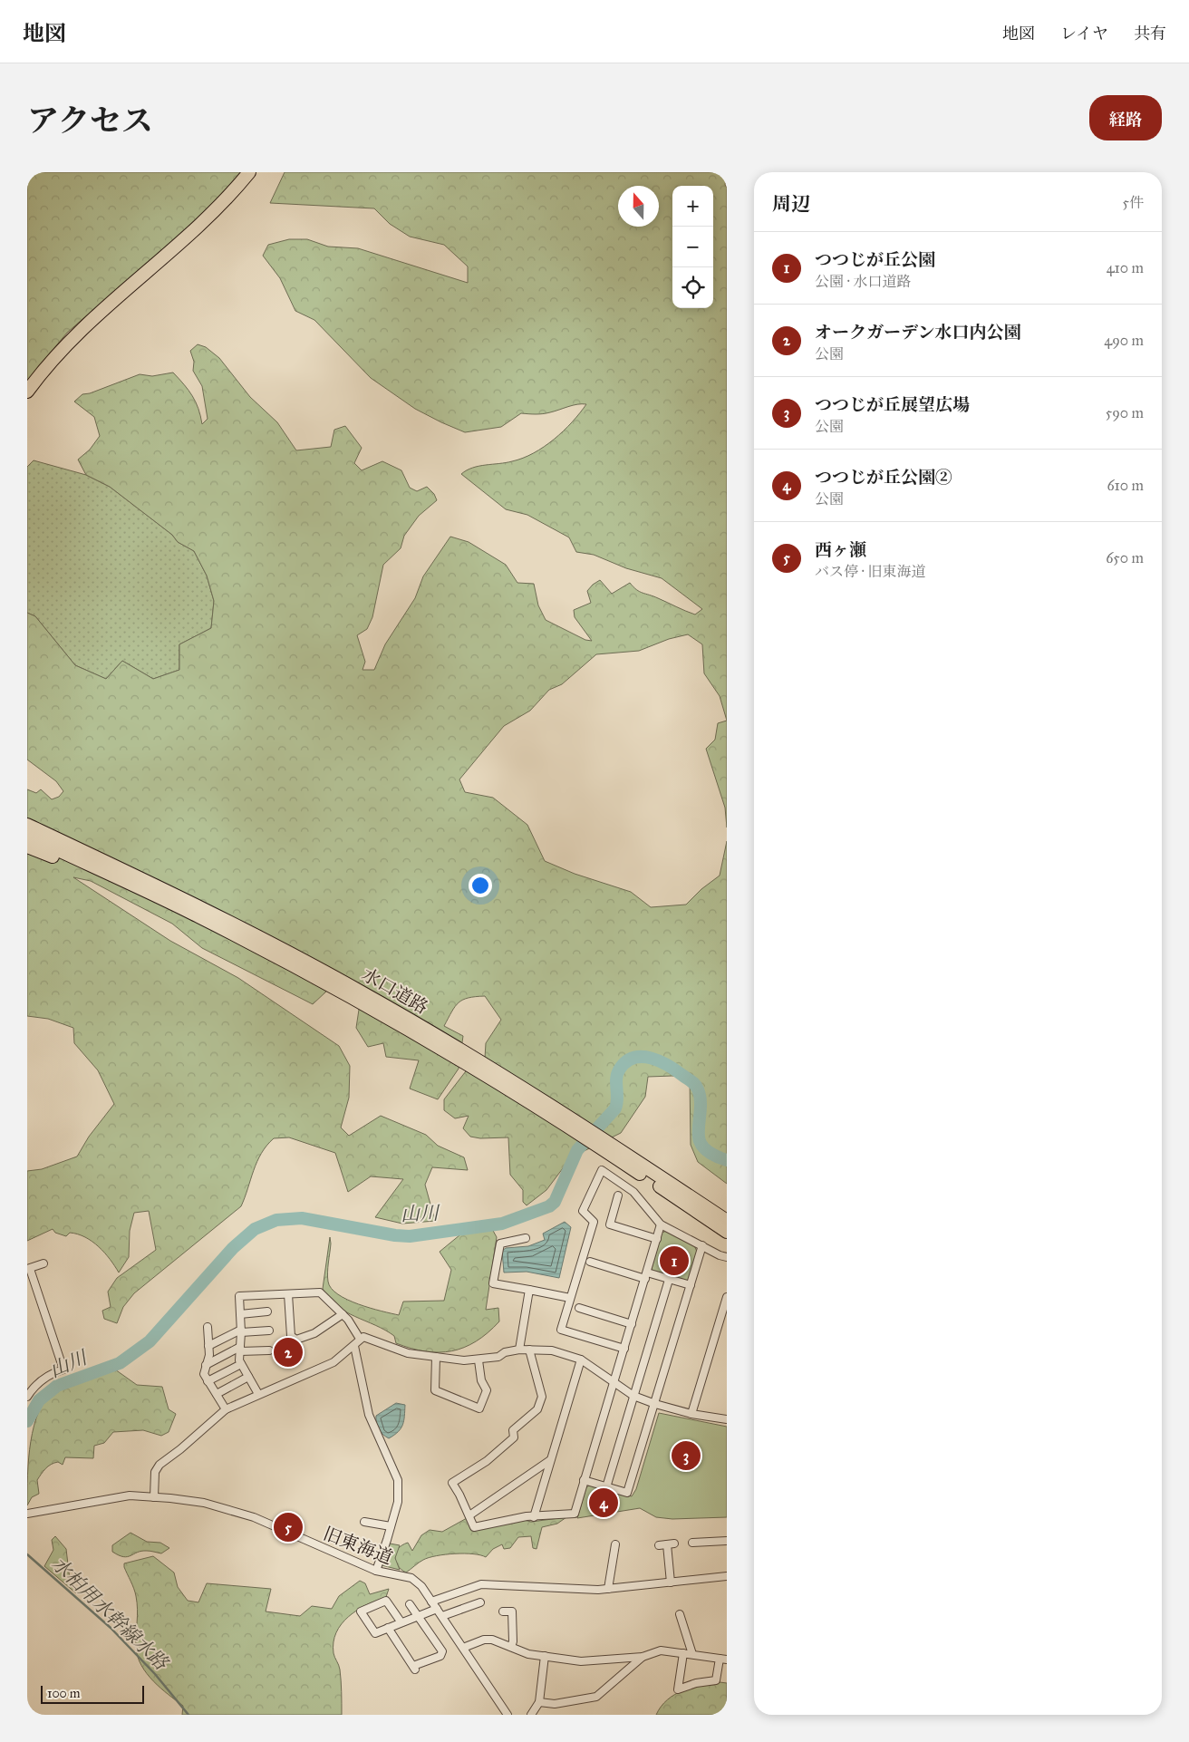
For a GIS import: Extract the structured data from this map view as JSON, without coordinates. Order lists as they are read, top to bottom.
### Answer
{
  "streets": {
    "highway": ["水口道路"],
    "street": ["旧東海道"]
  },
  "water": ["山川", "水柏用水幹線水路"],
  "scale_bar": "100 m",
  "north": "top",
  "page": {
    "header": "地図",
    "nav": ["地図", "レイヤ", "共有"],
    "title": "アクセス",
    "buttons": "経路",
    "heading": ["周辺", "5件"],
    "map_buttons": ["+", "−"],
    "list": [
      {
        "mark": "1",
        "name": "つつじが丘公園",
        "note": "公園 · 水口道路",
        "value": "410 m"
      },
      {
        "mark": "2",
        "name": "オークガーデン水口内公園",
        "note": "公園",
        "value": "490 m"
      },
      {
        "mark": "3",
        "name": "つつじが丘展望広場",
        "note": "公園",
        "value": "590 m"
      },
      {
        "mark": "4",
        "name": "つつじが丘公園②",
        "note": "公園",
        "value": "610 m"
      },
      {
        "mark": "5",
        "name": "西ヶ瀬",
        "note": "バス停 · 旧東海道",
        "value": "650 m"
      }
    ],
    "pins": [
      "1",
      "2",
      "3",
      "4",
      "5"
    ],
    "scale": "100 m"
  }
}
